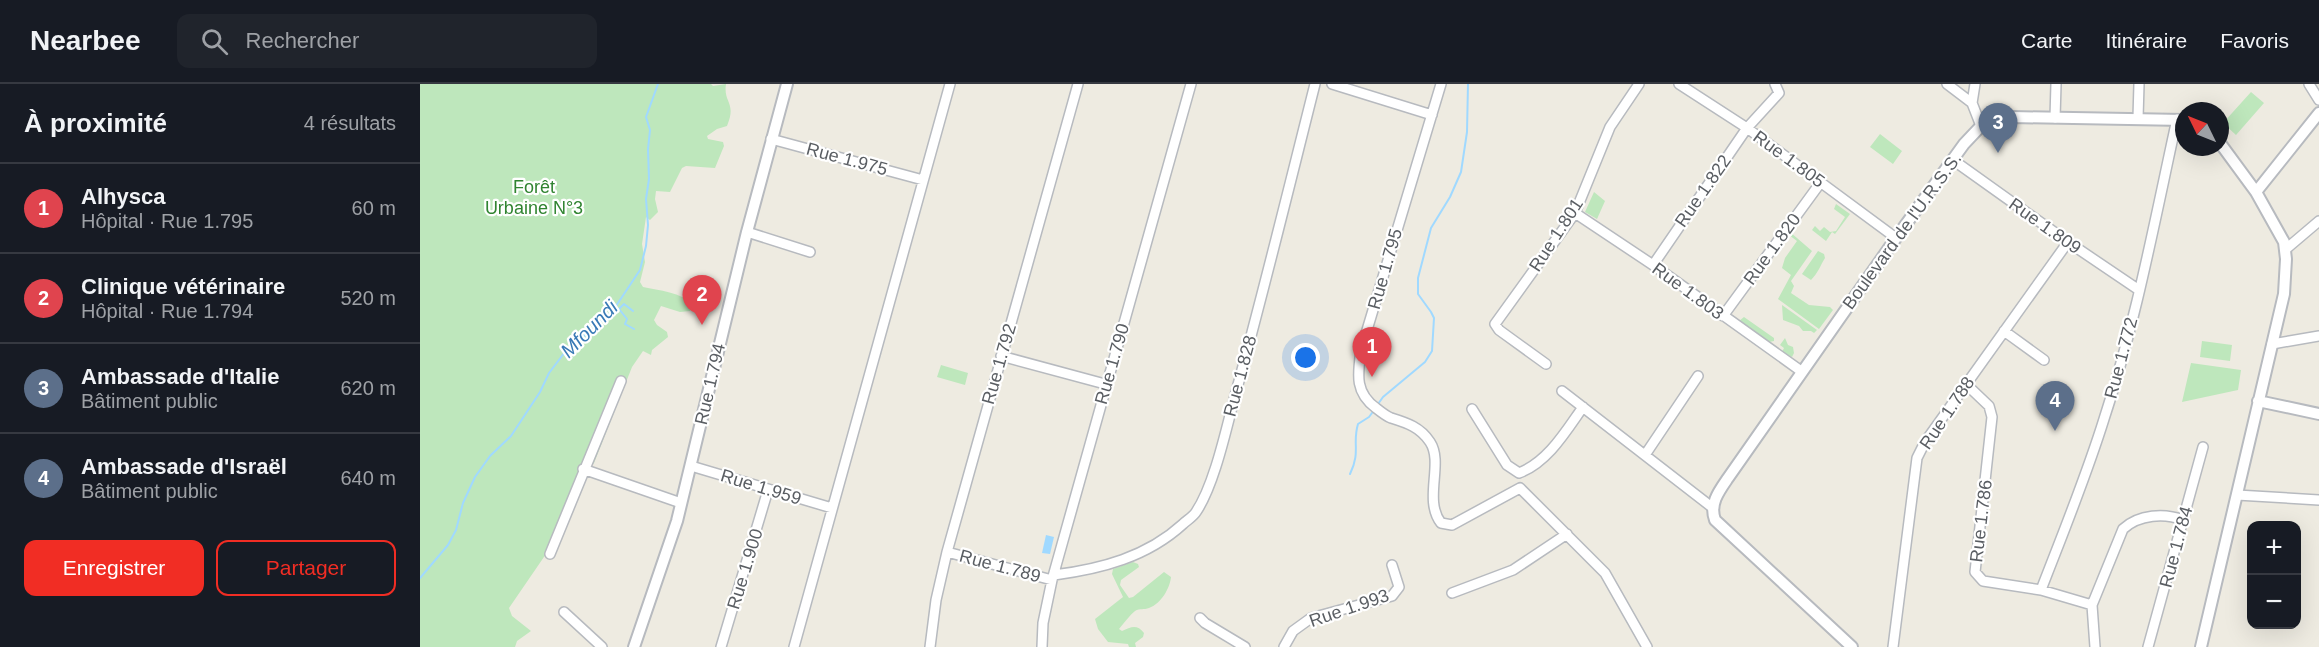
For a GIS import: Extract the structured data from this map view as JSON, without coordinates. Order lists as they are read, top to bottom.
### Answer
{
  "streets": {
    "street": [
      "Rue 1.975",
      "Rue 1.805",
      "Rue 1.822",
      "Rue 1.809",
      "Boulevard de l'U.R.S.S.",
      "Rue 1.801",
      "Rue 1.820",
      "Rue 1.795",
      "Rue 1.803",
      "Rue 1.772",
      "Rue 1.792",
      "Rue 1.790",
      "Rue 1.828",
      "Rue 1.794",
      "Rue 1.788",
      "Rue 1.959",
      "Rue 1.786",
      "Rue 1.784",
      "Rue 1.789",
      "Rue 1.900",
      "Rue 1.993"
    ]
  },
  "crossings": [
    ["Rue 1.975", "Rue 1.794"],
    ["Rue 1.805", "Rue 1.822"],
    ["Rue 1.805", "Boulevard de l'U.R.S.S."],
    ["Rue 1.805", "Rue 1.820"],
    ["Rue 1.822", "Rue 1.803"],
    ["Rue 1.809", "Boulevard de l'U.R.S.S."],
    ["Rue 1.809", "Rue 1.772"],
    ["Rue 1.809", "Rue 1.788"],
    ["Boulevard de l'U.R.S.S.", "Rue 1.803"],
    ["Rue 1.801", "Rue 1.803"],
    ["Rue 1.820", "Rue 1.803"],
    ["Rue 1.772", "Rue 1.786"],
    ["Rue 1.792", "Rue 1.789"],
    ["Rue 1.790", "Rue 1.828"],
    ["Rue 1.790", "Rue 1.789"],
    ["Rue 1.828", "Rue 1.789"],
    ["Rue 1.794", "Rue 1.959"],
    ["Rue 1.788", "Rue 1.786"],
    ["Rue 1.959", "Rue 1.900"]
  ],
  "water": ["Mfoundi"],
  "parks": ["Forêt Urbaine N°3"],
  "north": "top left",
  "page": {
    "header": "Nearbee",
    "search": "Rechercher",
    "nav": ["Carte", "Itinéraire", "Favoris"],
    "heading": ["À proximité", "4 résultats"],
    "pins": [
      "3",
      "2",
      "1",
      "4"
    ],
    "list": [
      {
        "mark": "1",
        "name": "Alhysca",
        "note": "Hôpital · Rue 1.795",
        "value": "60 m"
      },
      {
        "mark": "2",
        "name": "Clinique vétérinaire",
        "note": "Hôpital · Rue 1.794",
        "value": "520 m"
      },
      {
        "mark": "3",
        "name": "Ambassade d'Italie",
        "note": "Bâtiment public",
        "value": "620 m"
      },
      {
        "mark": "4",
        "name": "Ambassade d'Israël",
        "note": "Bâtiment public",
        "value": "640 m"
      }
    ],
    "map_buttons": ["+", "−"],
    "buttons": ["Enregistrer", "Partager"]
  }
}
